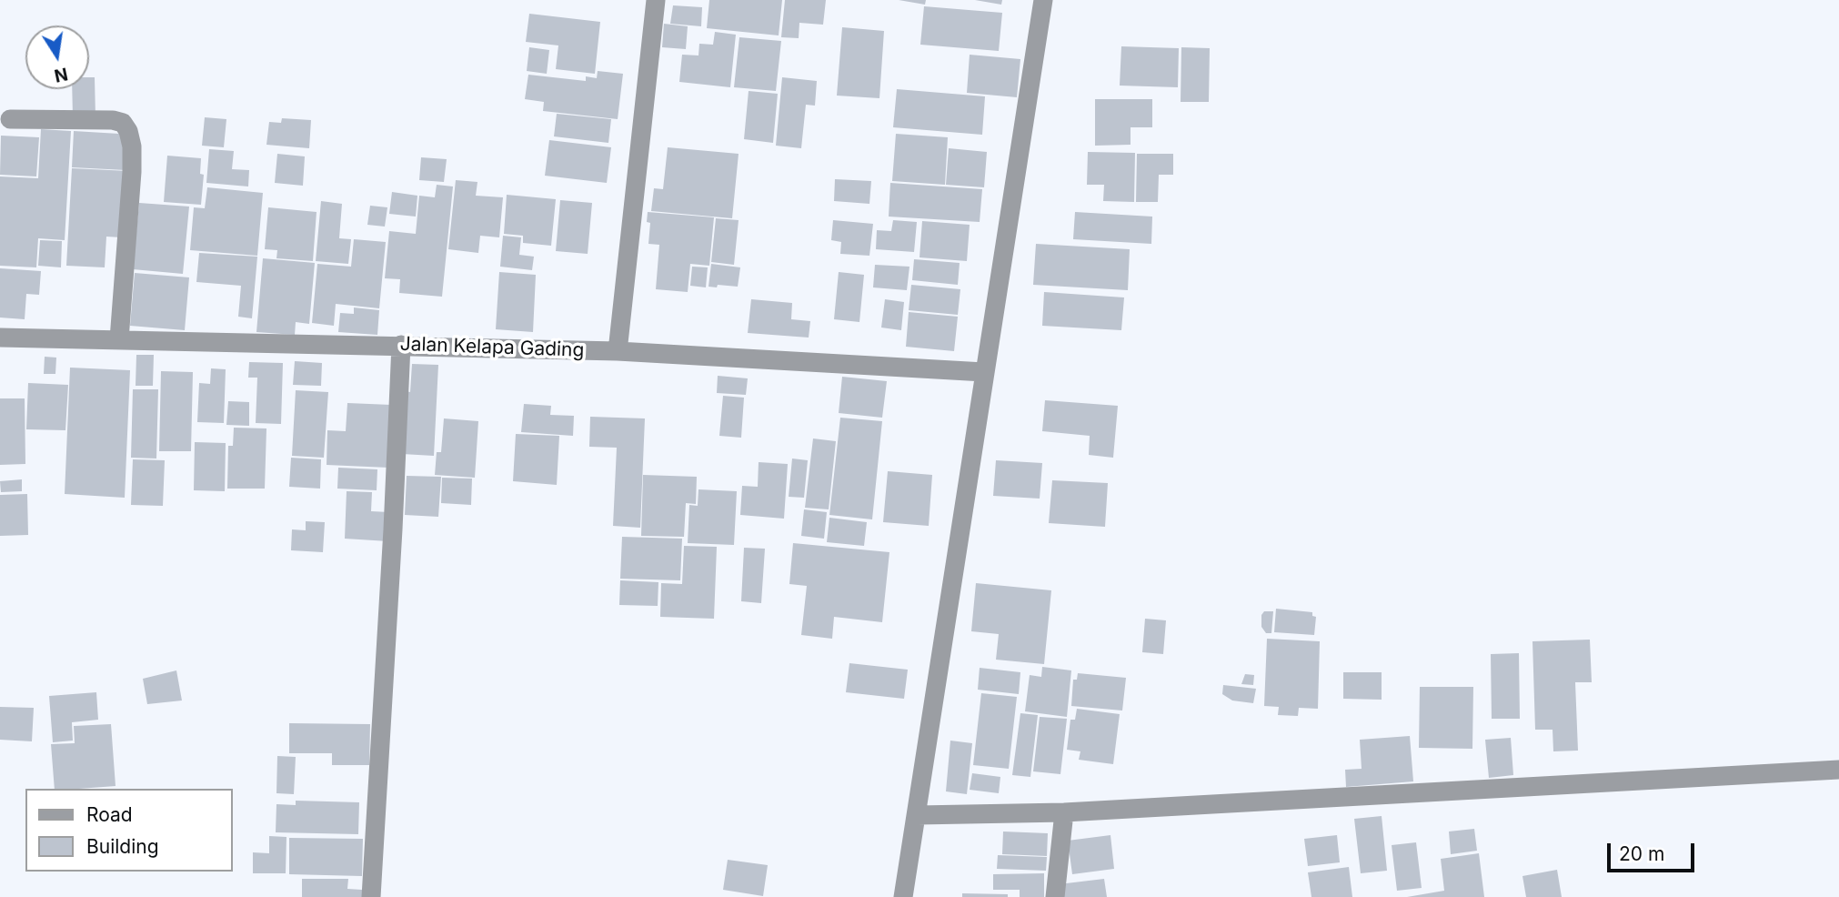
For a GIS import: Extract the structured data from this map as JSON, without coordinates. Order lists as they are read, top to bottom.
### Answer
{
  "streets": {
    "street": ["Jalan Kelapa Gading"]
  },
  "legend": ["Road", "Building"],
  "scale_bar": "20 m",
  "north": "bottom"
}
